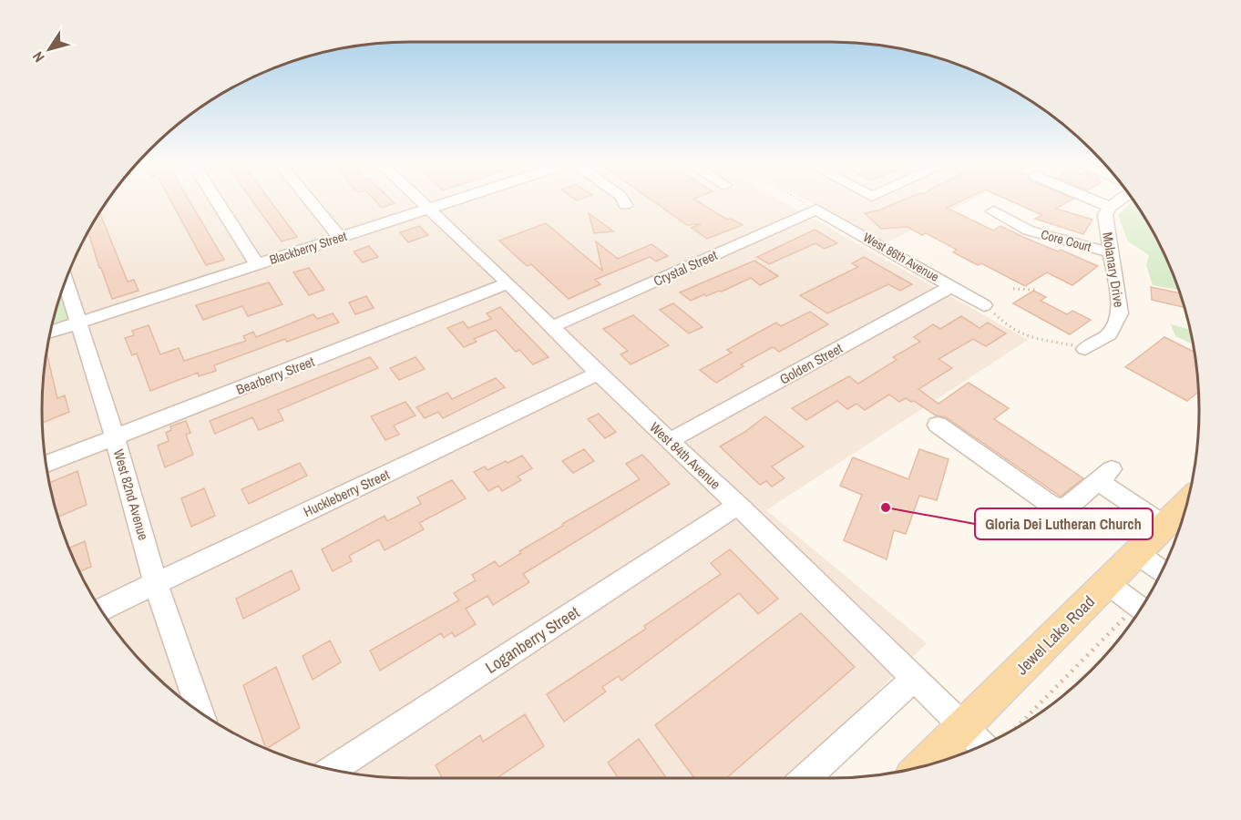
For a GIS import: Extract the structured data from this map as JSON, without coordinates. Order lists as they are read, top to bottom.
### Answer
{
  "streets": {
    "main road": ["Jewel Lake Road"],
    "street": [
      "Core Court",
      "Blackberry Street",
      "West 86th Avenue",
      "Crystal Street",
      "Molanary Drive",
      "Golden Street",
      "Bearberry Street",
      "West 84th Avenue",
      "Huckleberry Street",
      "West 82nd Avenue",
      "Loganberry Street"
    ]
  },
  "crossings": [
    ["Core Court", "Molanary Drive"],
    ["Blackberry Street", "West 84th Avenue"],
    ["Blackberry Street", "West 82nd Avenue"],
    ["West 86th Avenue", "Crystal Street"],
    ["West 86th Avenue", "Golden Street"],
    ["Crystal Street", "West 84th Avenue"],
    ["Golden Street", "West 84th Avenue"],
    ["Bearberry Street", "West 84th Avenue"],
    ["Bearberry Street", "West 82nd Avenue"],
    ["West 84th Avenue", "Huckleberry Street"],
    ["West 84th Avenue", "Jewel Lake Road"],
    ["West 84th Avenue", "Loganberry Street"],
    ["Huckleberry Street", "West 82nd Avenue"]
  ],
  "places": ["Gloria Dei Lutheran Church"],
  "north": "bottom left"
}
